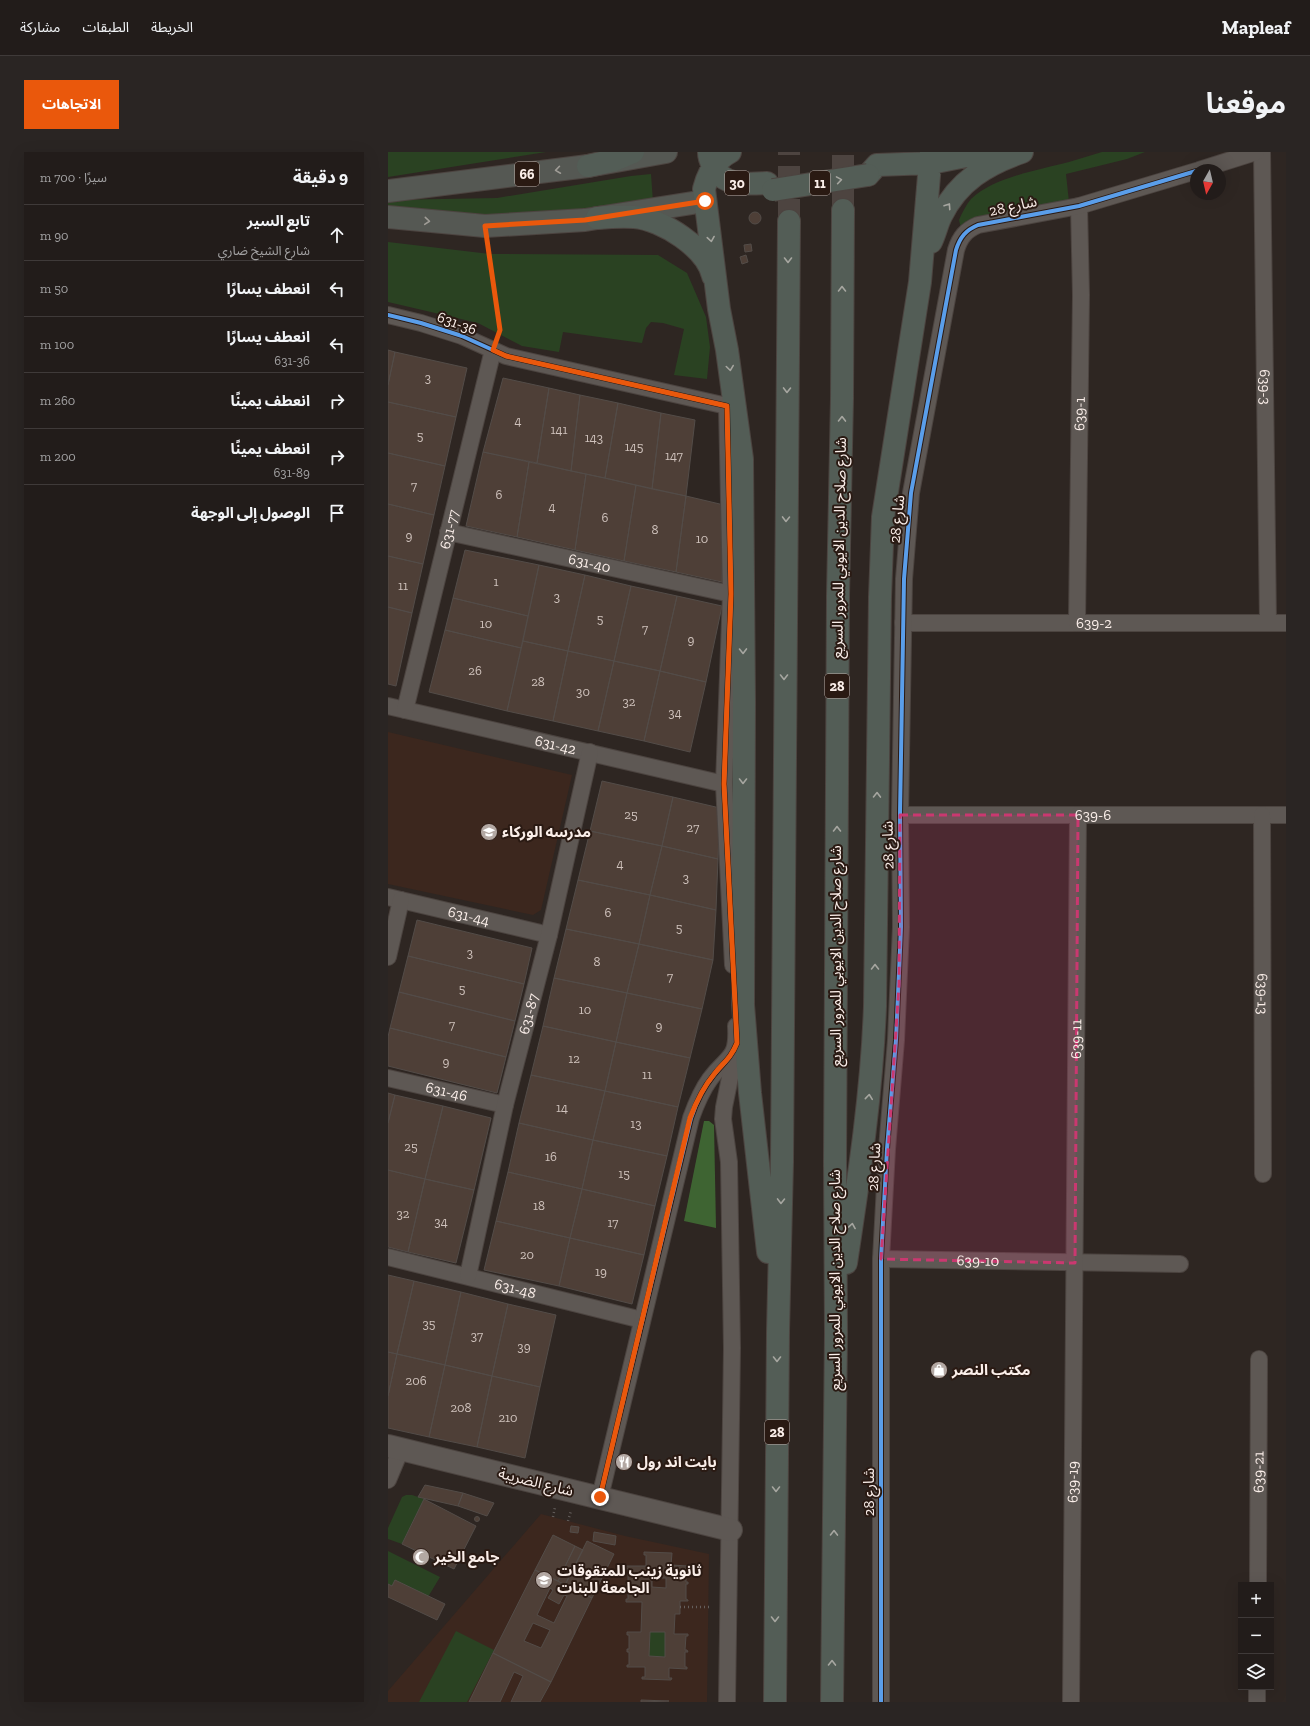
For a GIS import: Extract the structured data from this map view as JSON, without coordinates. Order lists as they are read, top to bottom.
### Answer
{
  "streets": {
    "highway": [
      "30",
      "11",
      "شارع صلاح الدين الايوبي للمرور السريع",
      "28"
    ],
    "main road": ["66"],
    "street": [
      "شارع 28",
      "631-36",
      "639-3",
      "639-1",
      "631-77",
      "631-40",
      "639-2",
      "631-42",
      "639-6",
      "631-44",
      "639-13",
      "631-87",
      "639-11",
      "631-46",
      "639-10",
      "631-48",
      "639-21",
      "شارع الضريبة",
      "639-19"
    ]
  },
  "crossings": [
    ["30", "11"],
    ["شارع 28", "639-1"],
    ["شارع 28", "639-2"],
    ["شارع 28", "639-6"],
    ["شارع 28", "639-10"],
    ["631-36", "631-77"],
    ["631-36", "631-40"],
    ["639-3", "639-2"],
    ["639-1", "639-2"],
    ["631-77", "631-40"],
    ["631-77", "631-42"],
    ["631-42", "631-87"],
    ["639-6", "639-13"],
    ["639-6", "639-11"],
    ["631-44", "631-87"],
    ["631-87", "631-46"],
    ["631-87", "631-48"],
    ["639-11", "639-10"],
    ["639-11", "639-19"],
    ["639-10", "639-19"]
  ],
  "places": {
    "school or university": ["مدرسه الوركاء", "ثانوية زينب للمتقوقات الجامعة للبنات"],
    "shop": ["مكتب النصر"],
    "restaurant": ["بايت اند رول"],
    "mosque": ["جامع الخير"]
  },
  "house_numbers": [
    "3",
    "4",
    "141",
    "5",
    "143",
    "145",
    "147",
    "7",
    "6",
    "4",
    "6",
    "8",
    "9",
    "10",
    "1",
    "11",
    "3",
    "5",
    "10",
    "7",
    "9",
    "26",
    "28",
    "30",
    "32",
    "34",
    "25",
    "27",
    "4",
    "3",
    "6",
    "5",
    "3",
    "8",
    "7",
    "5",
    "10",
    "7",
    "9",
    "12",
    "9",
    "11",
    "14",
    "13",
    "25",
    "16",
    "15",
    "18",
    "32",
    "34",
    "17",
    "20",
    "19",
    "35",
    "37",
    "39",
    "206",
    "208",
    "210"
  ],
  "north": "bottom",
  "page": {
    "header": "Mapleaf",
    "nav": ["الخريطة", "الطبقات", "مشاركة"],
    "title": "موقعنا",
    "buttons": "الاتجاهات",
    "heading": ["9 دقيقة", "سيرًا · 700 m"],
    "list": [
      ["تابع السير", "شارع الشيخ ضاري", "90 m"],
      ["انعطف يسارًا", "50 m"],
      ["انعطف يسارًا", "631-36", "100 m"],
      ["انعطف يمينًا", "260 m"],
      ["انعطف يمينًا", "631-89", "200 m"],
      "الوصول إلى الوجهة"
    ],
    "map_buttons": ["+", "−"]
  }
}
